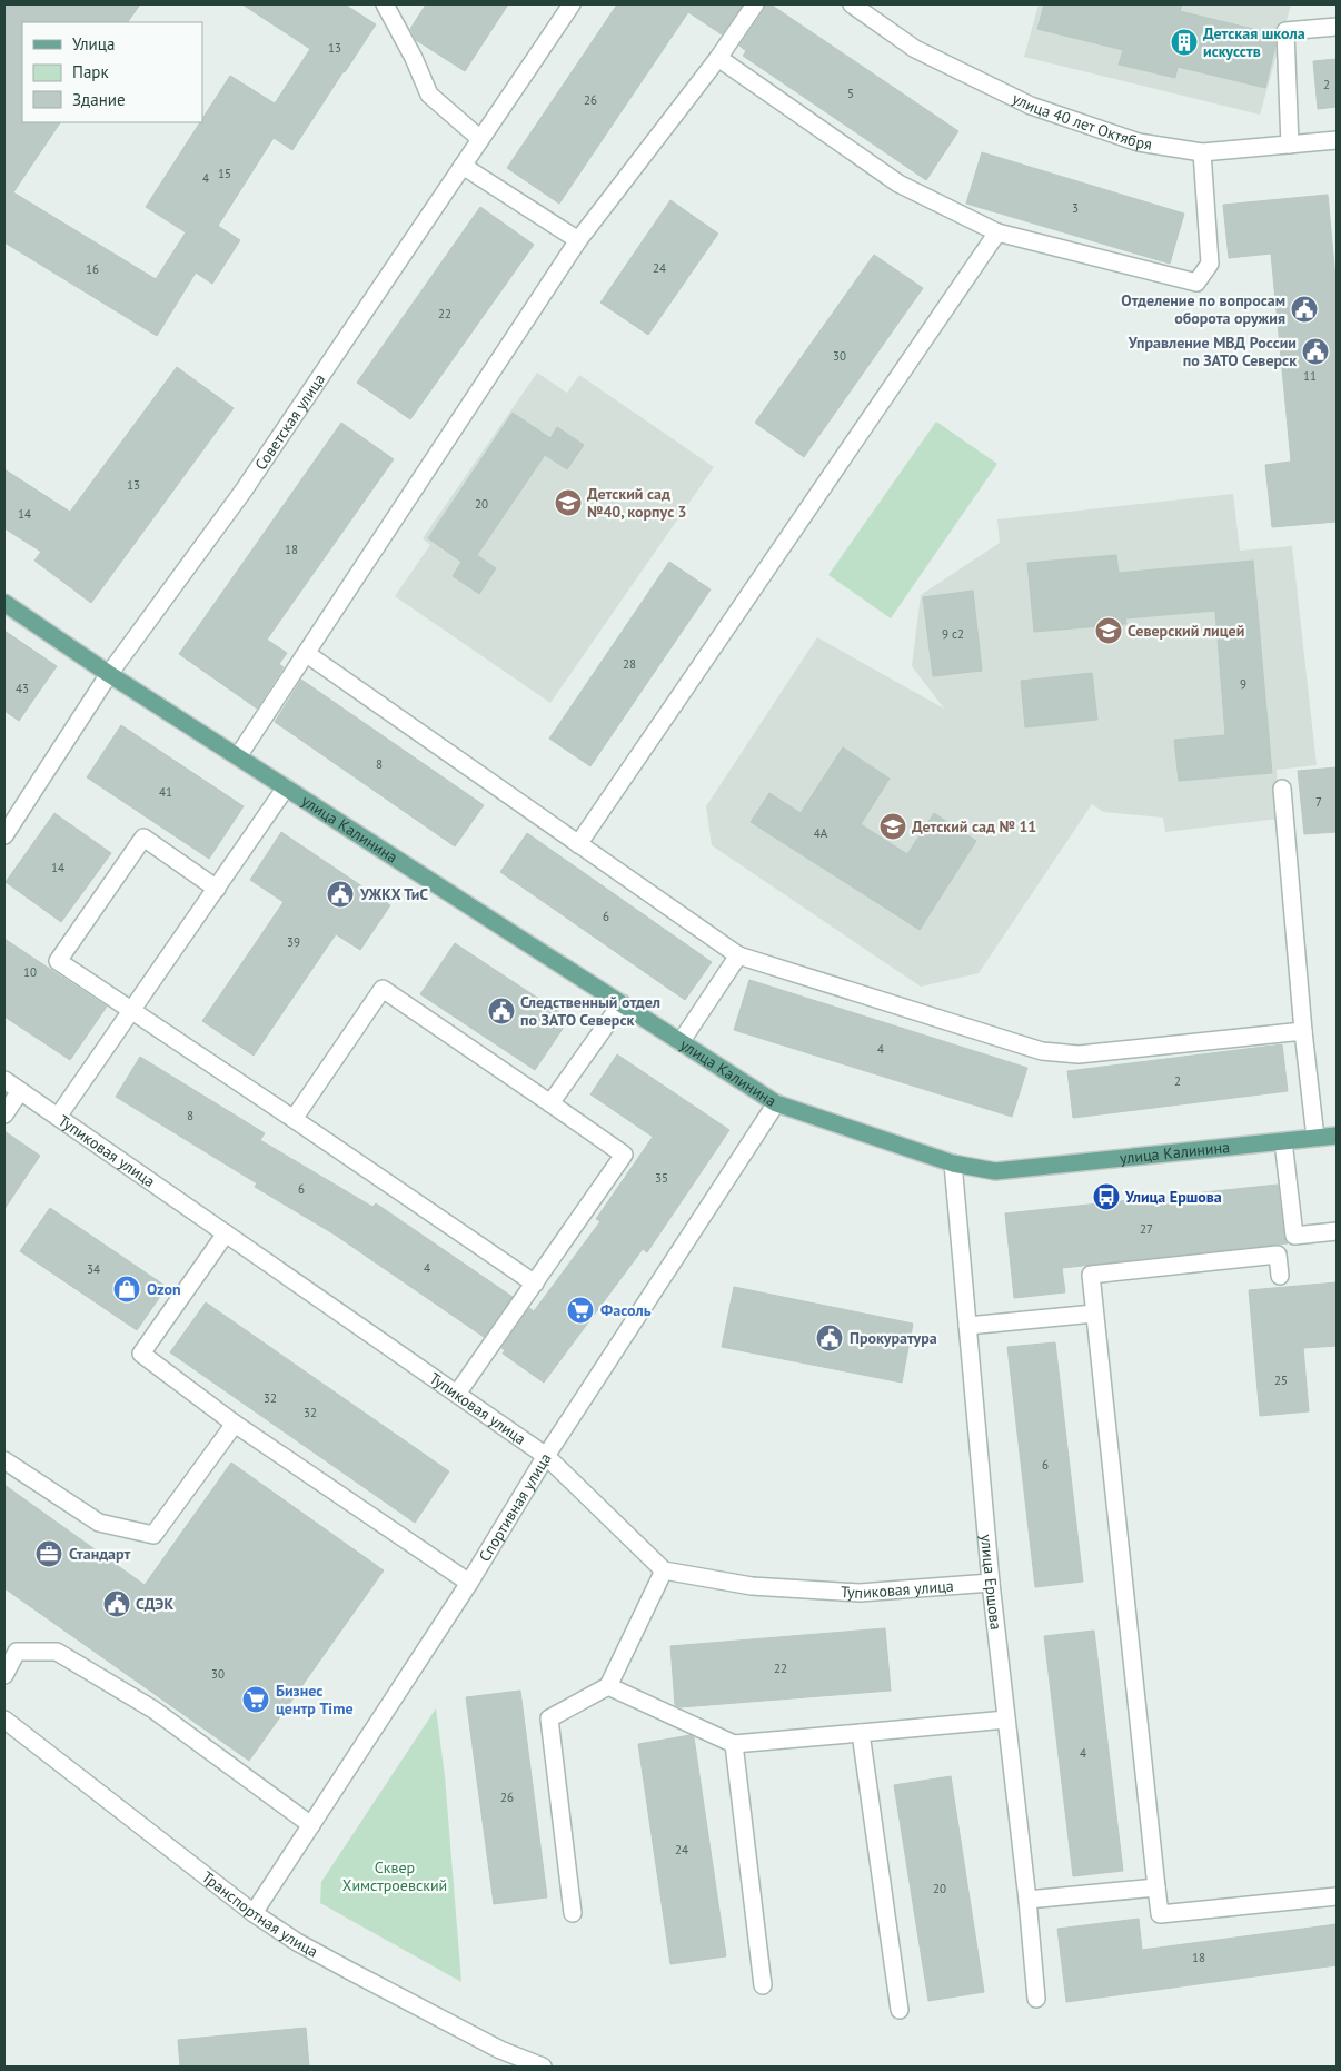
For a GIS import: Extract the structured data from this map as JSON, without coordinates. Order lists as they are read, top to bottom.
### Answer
{
  "streets": {
    "main road": ["улица Калинина"],
    "street": [
      "улица 40 лет Октября",
      "Советская улица",
      "Тупиковая улица",
      "Спортивная улица",
      "улица Ершова",
      "Транспортная улица"
    ]
  },
  "crossings": [
    ["Советская улица", "улица Калинина"],
    ["улица Калинина", "Спортивная улица"],
    ["улица Калинина", "улица Ершова"],
    ["Тупиковая улица", "Спортивная улица"],
    ["Тупиковая улица", "улица Ершова"],
    ["Спортивная улица", "Транспортная улица"]
  ],
  "parks": ["Сквер Химстроевский"],
  "places": {
    "building": ["Детская школа искусств"],
    "public building": [
      "Отделение по вопросам оборота оружия",
      "Управление МВД России по ЗАТО Северск",
      "УЖКХ ТиС",
      "Следственный отдел по ЗАТО Северск",
      "Прокуратура",
      "СДЭК"
    ],
    "school or university": ["Детский сад №40, корпус 3", "Северский лицей", "Детский сад № 11"],
    "bus stop": ["Улица Ершова"],
    "shop": ["Ozon"],
    "supermarket": ["Фасоль", "Бизнес центр Time"],
    "office": ["Стандарт"]
  },
  "house_numbers": [
    "13",
    "2",
    "5",
    "26",
    "15",
    "4",
    "3",
    "24",
    "16",
    "22",
    "30",
    "11",
    "13",
    "20",
    "14",
    "18",
    "9 с2",
    "28",
    "9",
    "43",
    "8",
    "41",
    "7",
    "4А",
    "14",
    "6",
    "39",
    "10",
    "4",
    "2",
    "8",
    "35",
    "6",
    "27",
    "4",
    "34",
    "25",
    "32",
    "32",
    "6",
    "22",
    "30",
    "4",
    "26",
    "24",
    "20",
    "18"
  ],
  "legend": ["Улица", "Парк", "Здание"]
}
